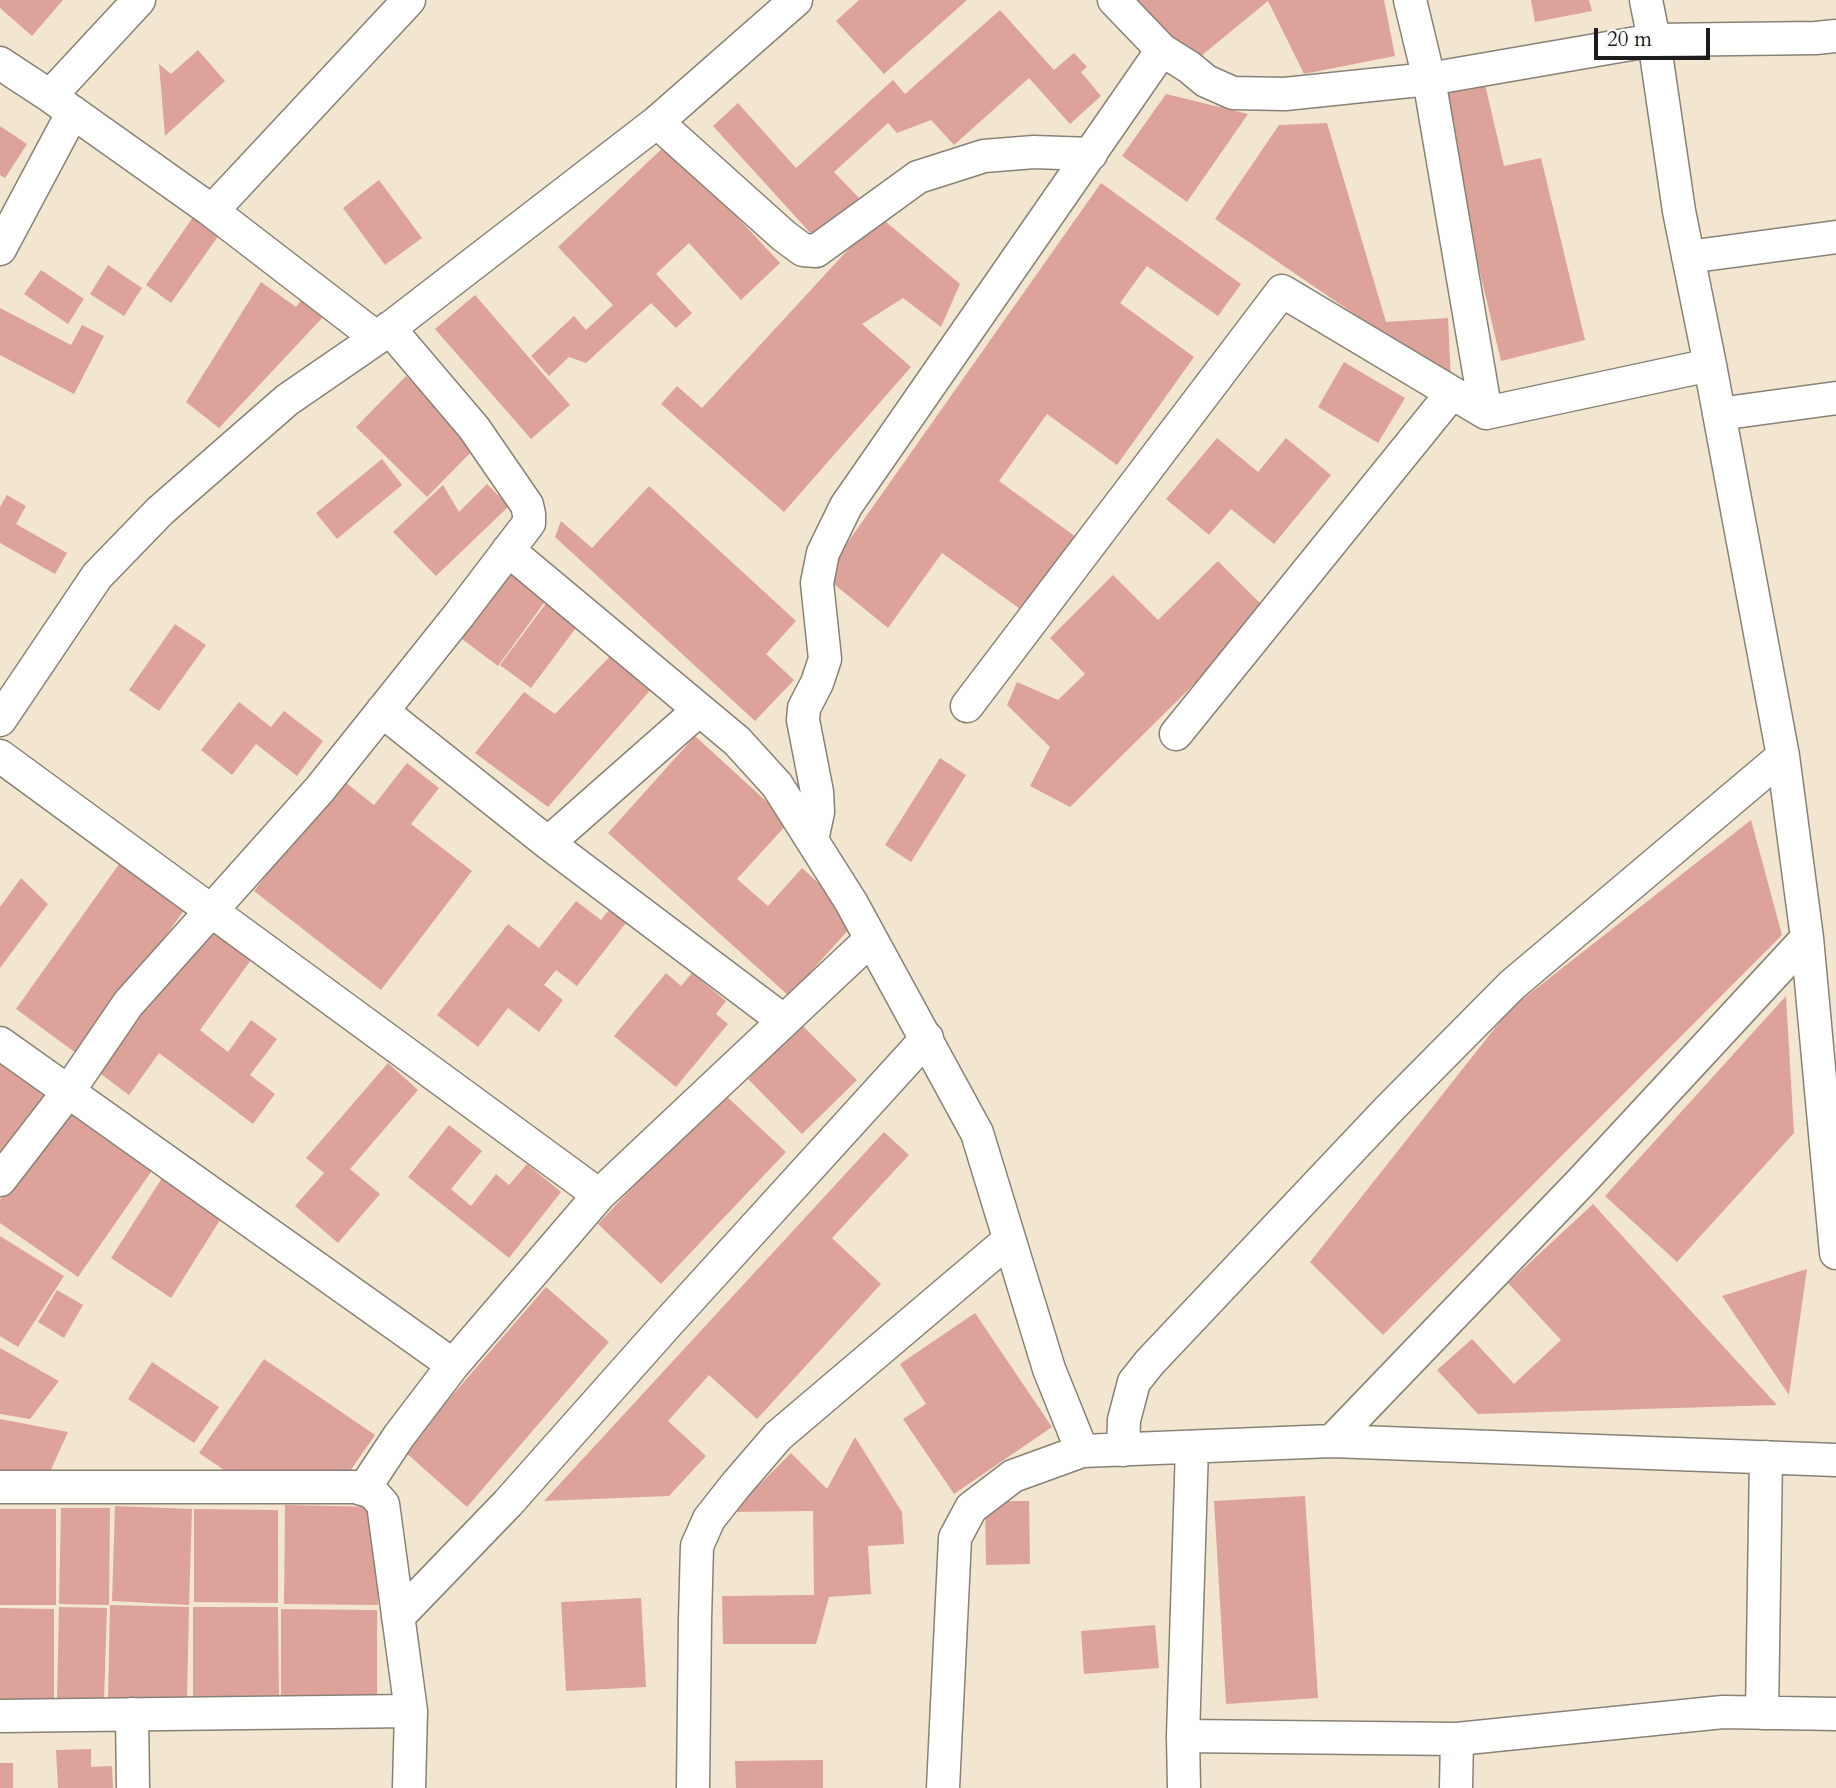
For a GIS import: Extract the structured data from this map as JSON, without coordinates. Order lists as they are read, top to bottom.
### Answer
{
  "scale_bar": "20 m"
}
